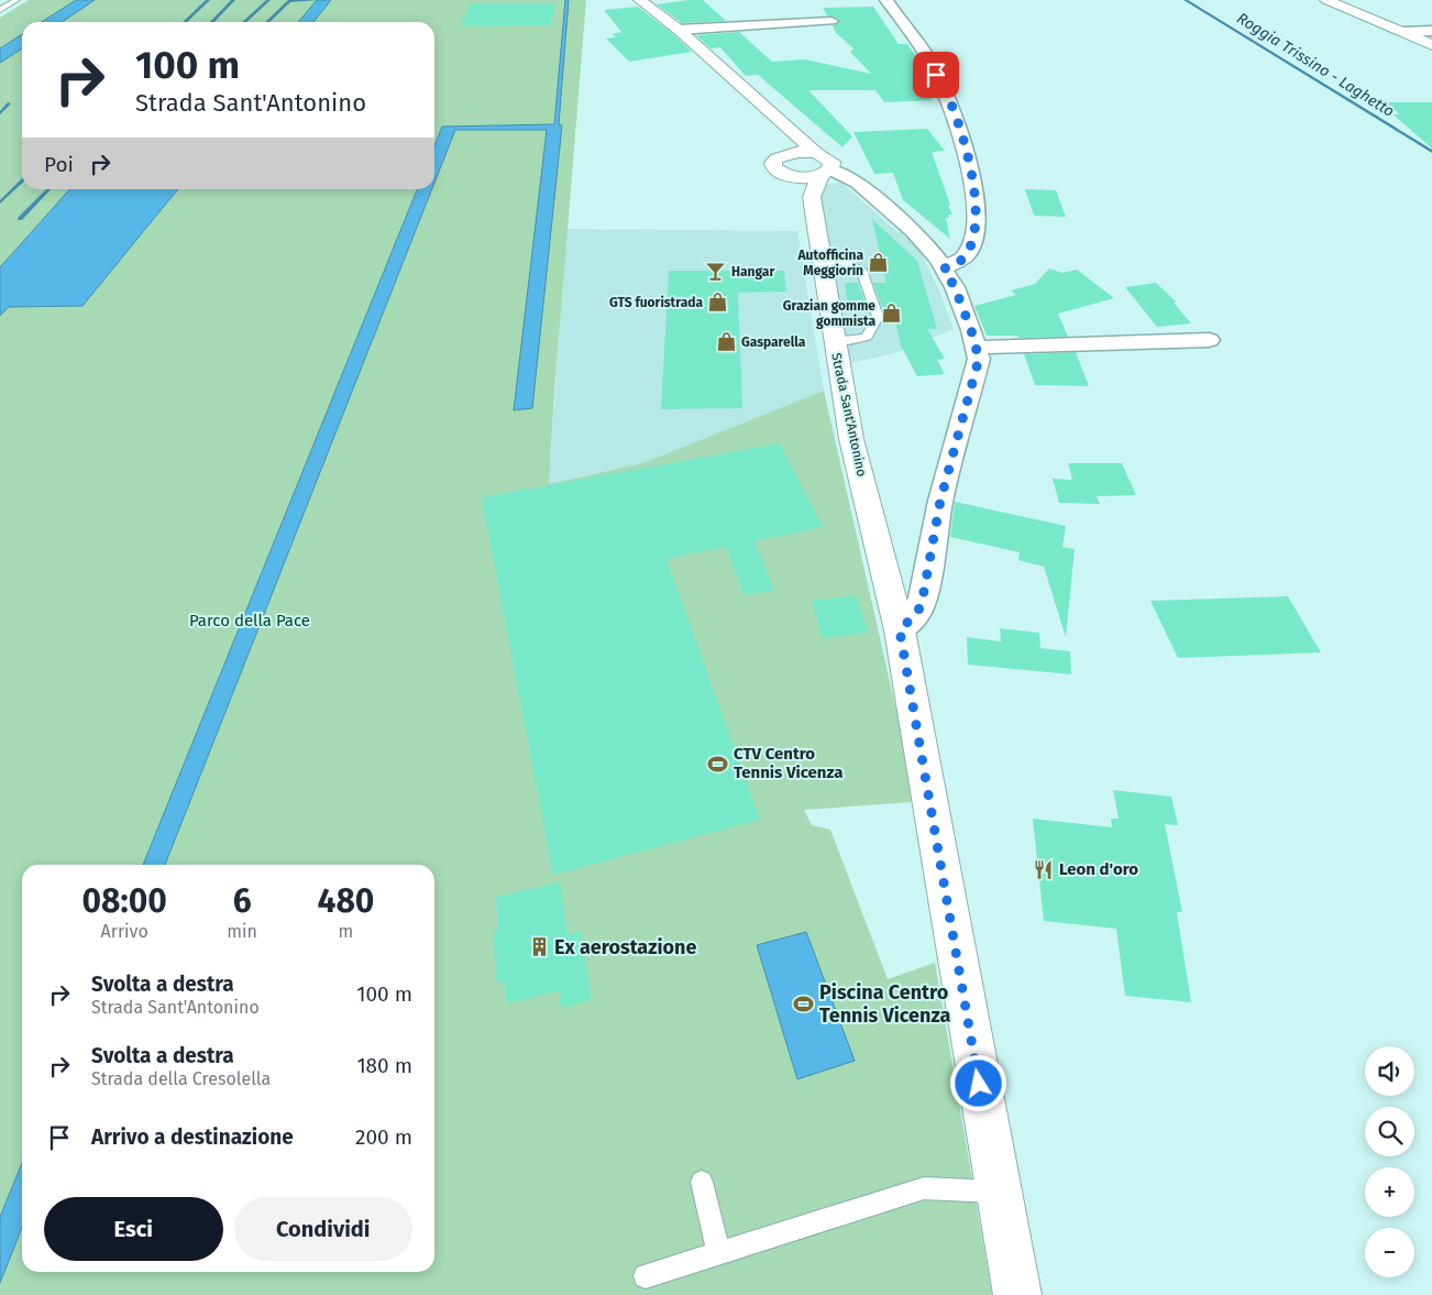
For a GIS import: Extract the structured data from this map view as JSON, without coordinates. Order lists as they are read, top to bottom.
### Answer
{
  "streets": {
    "main road": ["Strada Sant'Antonino"]
  },
  "water": ["Roggia Trissino - Laghetto"],
  "parks": ["Parco della Pace"],
  "places": {
    "shop": [
      "Autofficina Meggiorin",
      "GTS fuoristrada",
      "Grazian gomme gommista",
      "Gasparella"
    ],
    "bar": ["Hangar"],
    "sports": ["CTV Centro Tennis Vicenza", "Piscina Centro Tennis Vicenza"],
    "restaurant": ["Leon d'oro"],
    "building": ["Ex aerostazione"]
  },
  "page": {
    "turn": ["100 m", "Strada Sant'Antonino"],
    "then": "Poi",
    "eta": [
      "08:00",
      "Arrivo",
      "6",
      "min",
      "480",
      "m"
    ],
    "list": [
      {
        "name": "Svolta a destra",
        "note": "Strada Sant'Antonino",
        "value": "100 m"
      },
      {
        "name": "Svolta a destra",
        "note": "Strada della Cresolella",
        "value": "180 m"
      },
      {
        "name": "Arrivo a destinazione",
        "value": "200 m"
      }
    ],
    "map_buttons": ["+", "−"],
    "buttons": ["Esci", "Condividi"]
  }
}
